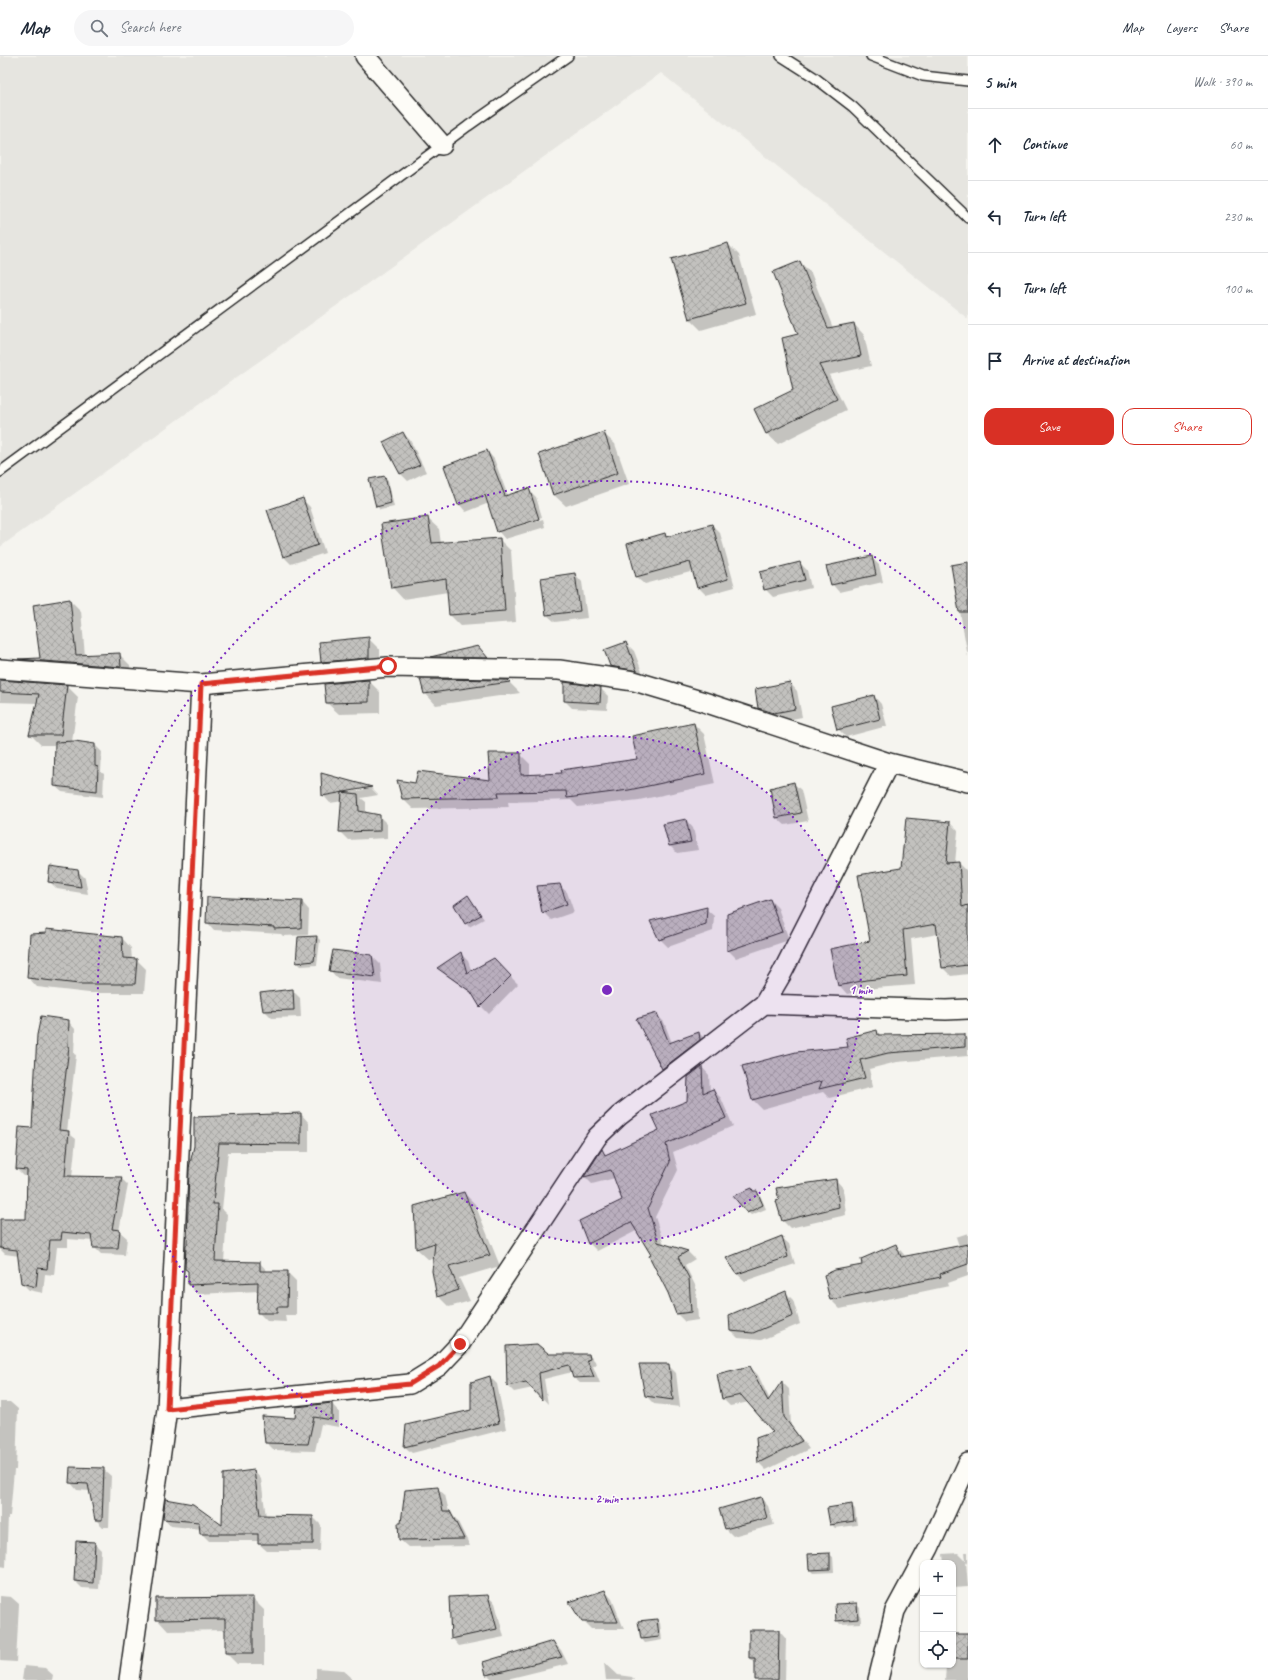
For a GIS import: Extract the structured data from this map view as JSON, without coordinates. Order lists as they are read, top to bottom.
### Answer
{
  "page": {
    "header": "Map",
    "search": "Search here",
    "nav": ["Map", "Layers", "Share"],
    "heading": ["5 min", "Walk · 390 m"],
    "list": [
      ["Continue", "60 m"],
      ["Turn left", "230 m"],
      ["Turn left", "100 m"],
      "Arrive at destination"
    ],
    "buttons": ["Save", "Share"],
    "map_buttons": ["+", "−"]
  },
  "rings": ["1 min", "2 min"]
}
